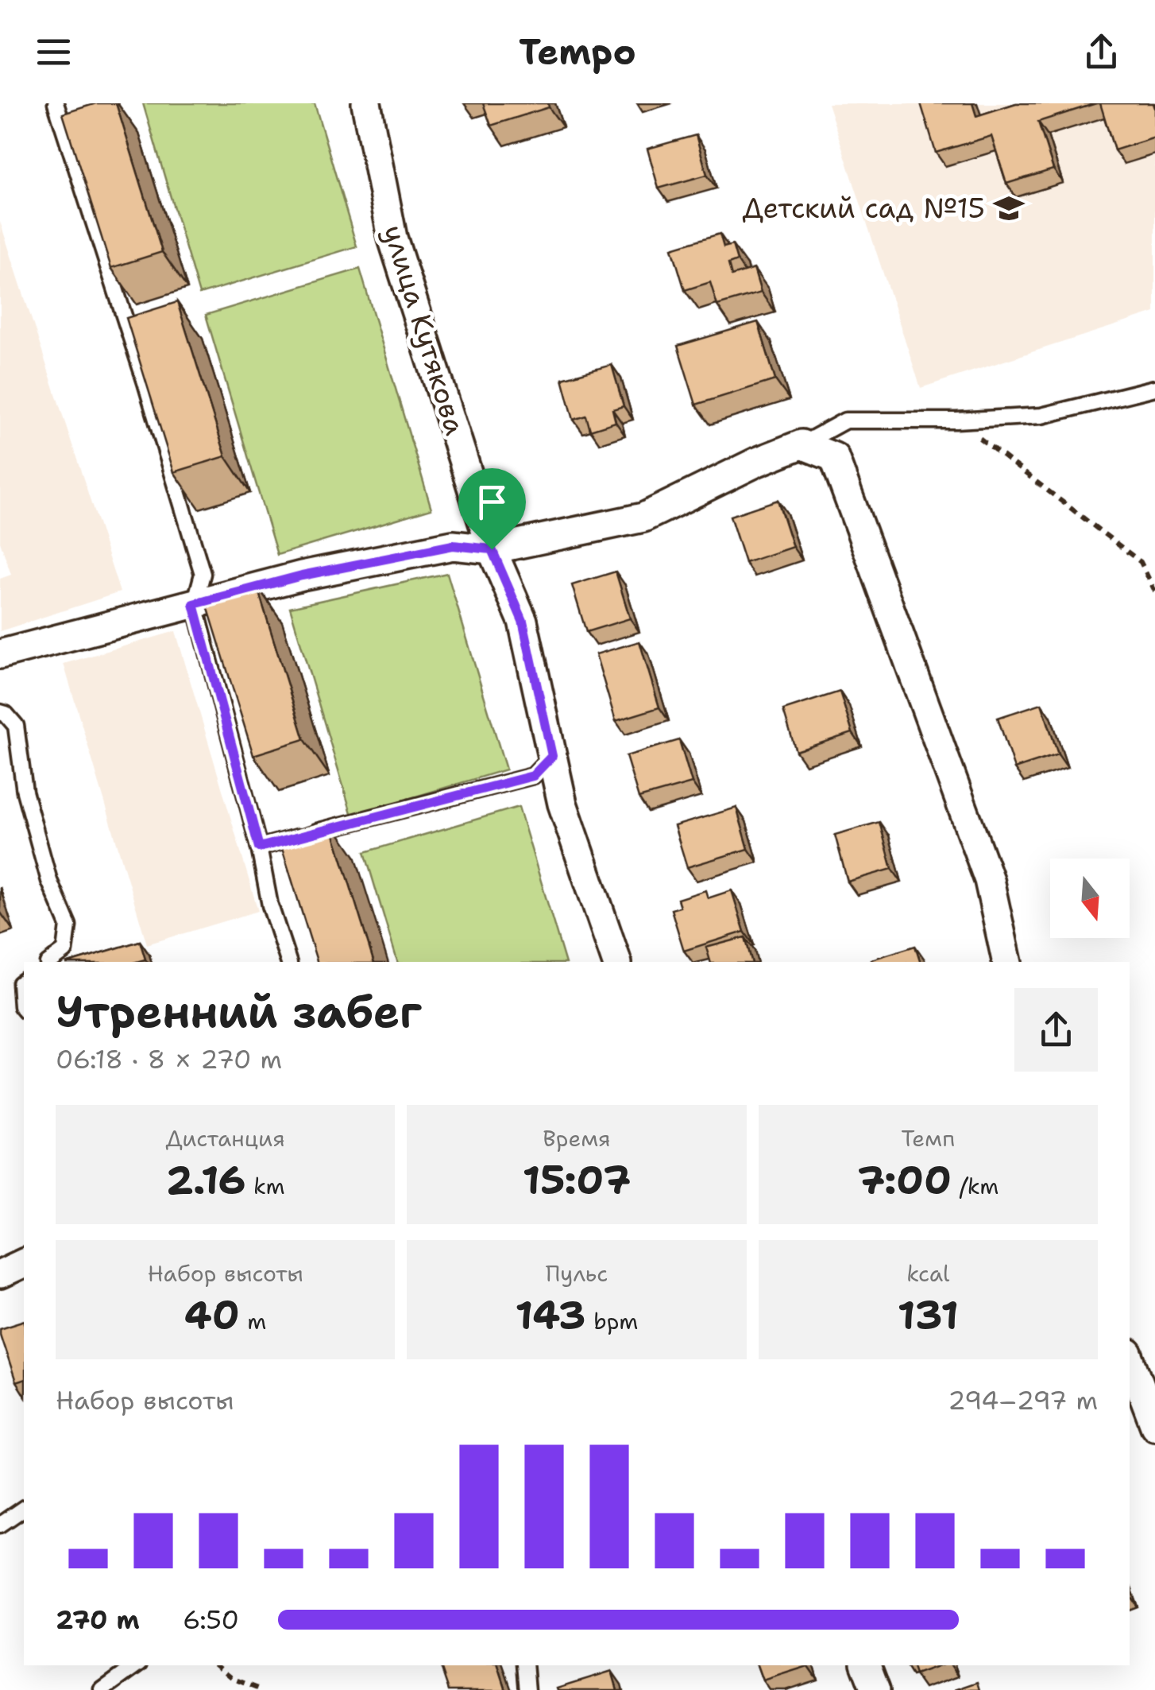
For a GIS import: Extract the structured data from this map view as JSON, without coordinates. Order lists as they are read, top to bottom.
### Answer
{
  "streets": {
    "street": ["улица Кутякова"]
  },
  "places": {
    "school or university": ["Детский сад №15"]
  },
  "north": "bottom",
  "page": {
    "header": "Tempo",
    "heading": ["Утренний забег", "06:18 · 8 × 270 m"],
    "stats": [
      ["Дистанция", "2.16 km"],
      ["Время", "15:07"],
      ["Темп", "7:00 /km"],
      ["Набор высоты", "40 m"],
      ["Пульс", "143 bpm"],
      ["kcal", "131"]
    ],
    "chart": ["Набор высоты", "294–297 m"],
    "list": [
      {
        "name": "270 m",
        "note": "6:50"
      }
    ]
  }
}
